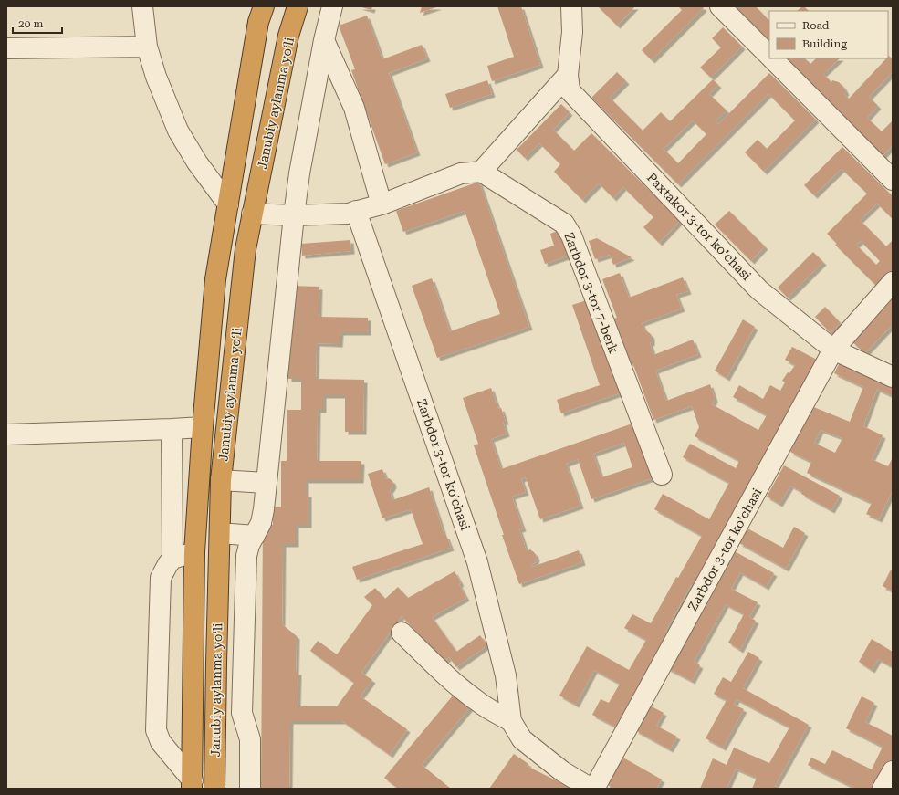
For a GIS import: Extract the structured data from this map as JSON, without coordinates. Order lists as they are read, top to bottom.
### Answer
{
  "streets": {
    "highway": ["Janubiy aylanma yoʻli"],
    "street": ["Paxtakor 3-tor koʼchasi", "Zarbdor 3-tor 7-berk", "Zarbdor 3-tor koʼchasi"]
  },
  "crossings": [
    ["Paxtakor 3-tor koʼchasi", "Zarbdor 3-tor koʼchasi"]
  ],
  "legend": ["Road", "Building"],
  "scale_bar": "20 m"
}
